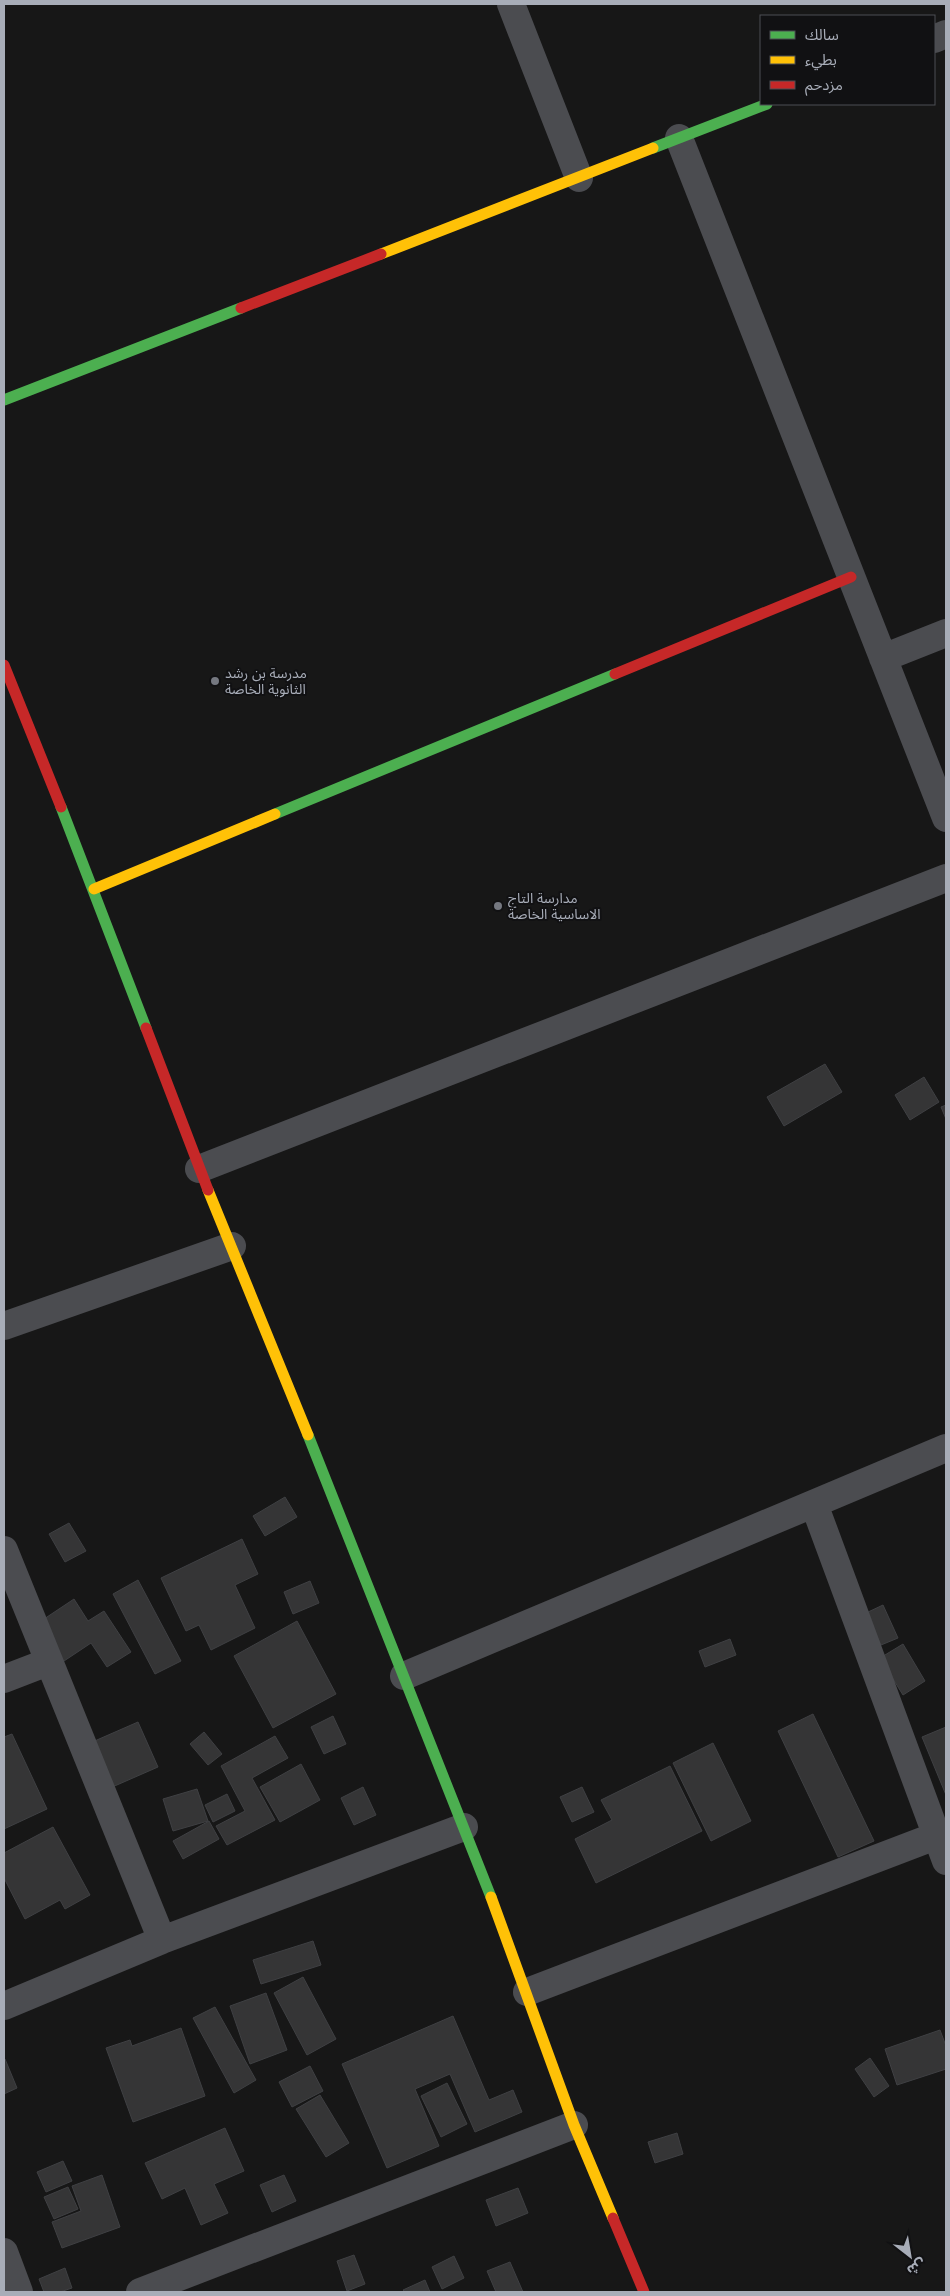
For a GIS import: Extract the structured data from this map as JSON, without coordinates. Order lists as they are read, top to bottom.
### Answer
{
  "places": ["مدرسة بن رشد الثانوية الخاصة", "مدارسة التاج الاساسية الخاصة"],
  "legend": ["سالك", "بطيء", "مزدحم"],
  "north": "bottom right"
}
